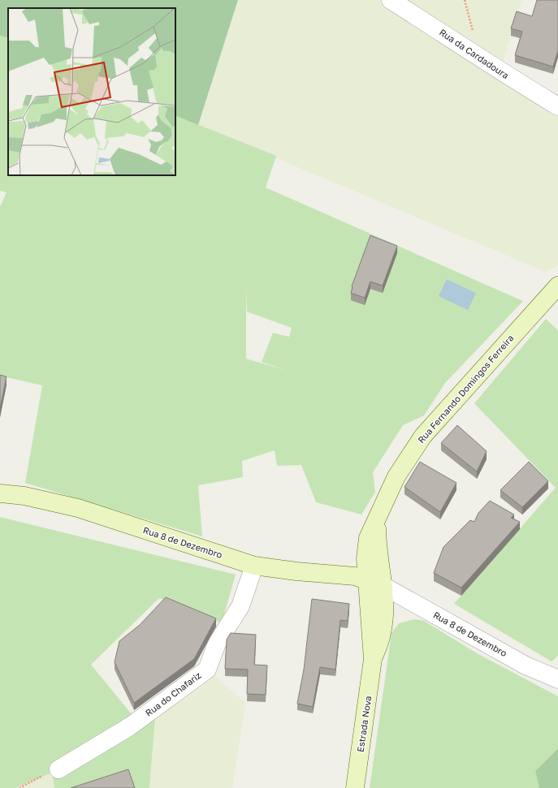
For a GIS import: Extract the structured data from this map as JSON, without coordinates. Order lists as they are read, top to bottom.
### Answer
{
  "streets": {
    "street": [
      "Rua da Cardadoura",
      "Rua Fernando Domingos Ferreira",
      "Rua 8 de Dezembro",
      "Rua do Chafariz",
      "Estrada Nova"
    ]
  },
  "crossings": [
    ["Rua Fernando Domingos Ferreira", "Rua 8 de Dezembro"],
    ["Rua Fernando Domingos Ferreira", "Estrada Nova"],
    ["Rua 8 de Dezembro", "Rua do Chafariz"],
    ["Rua 8 de Dezembro", "Estrada Nova"]
  ]
}
